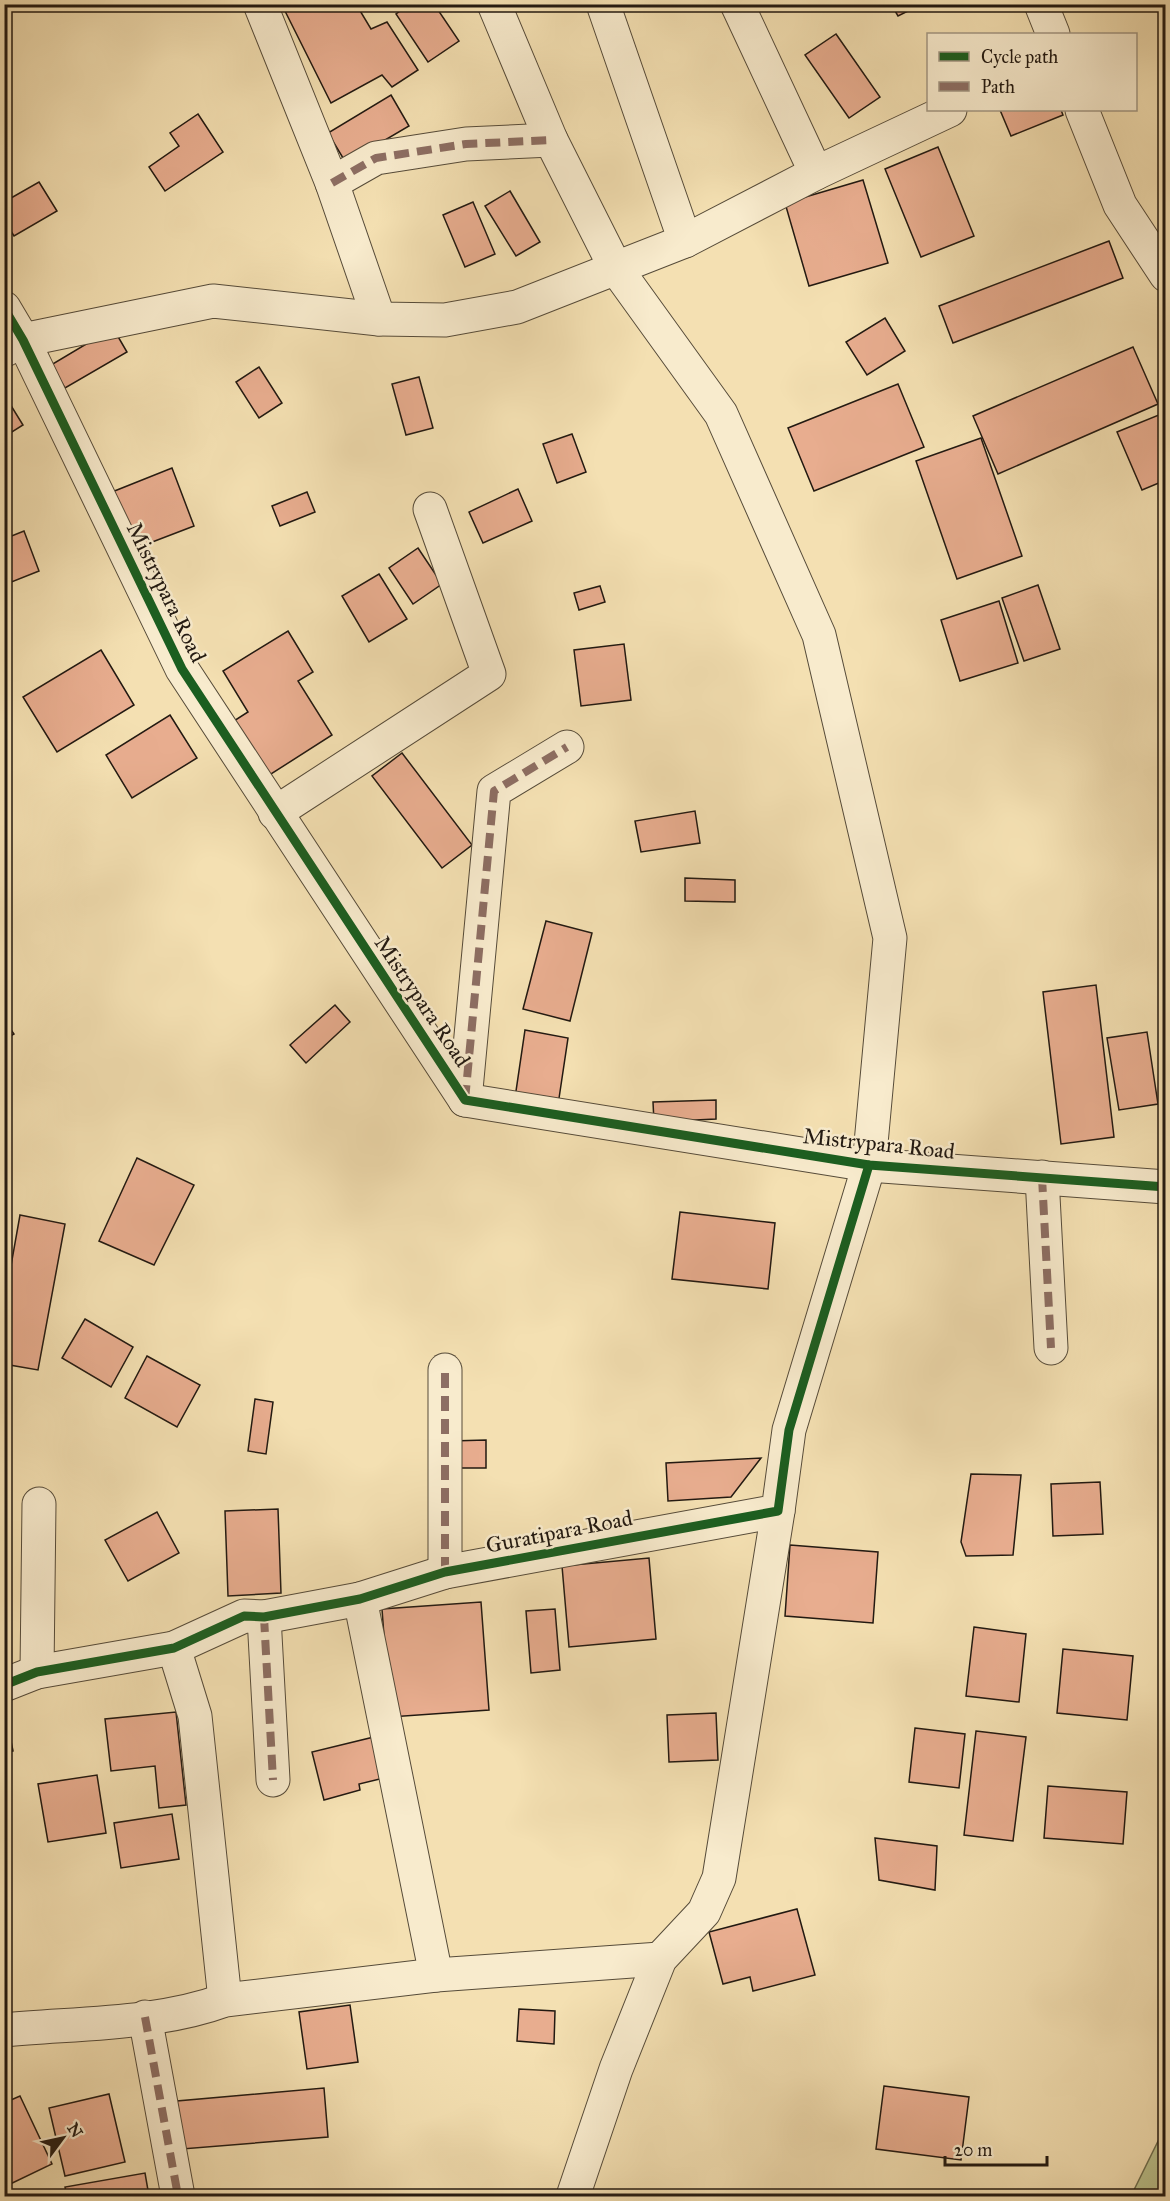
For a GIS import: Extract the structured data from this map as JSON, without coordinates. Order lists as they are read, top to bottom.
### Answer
{
  "streets": {
    "street": ["Mistrypara Road", "Guratipara Road"]
  },
  "legend": ["Cycle path", "Path"],
  "scale_bar": "20 m",
  "north": "top right"
}
